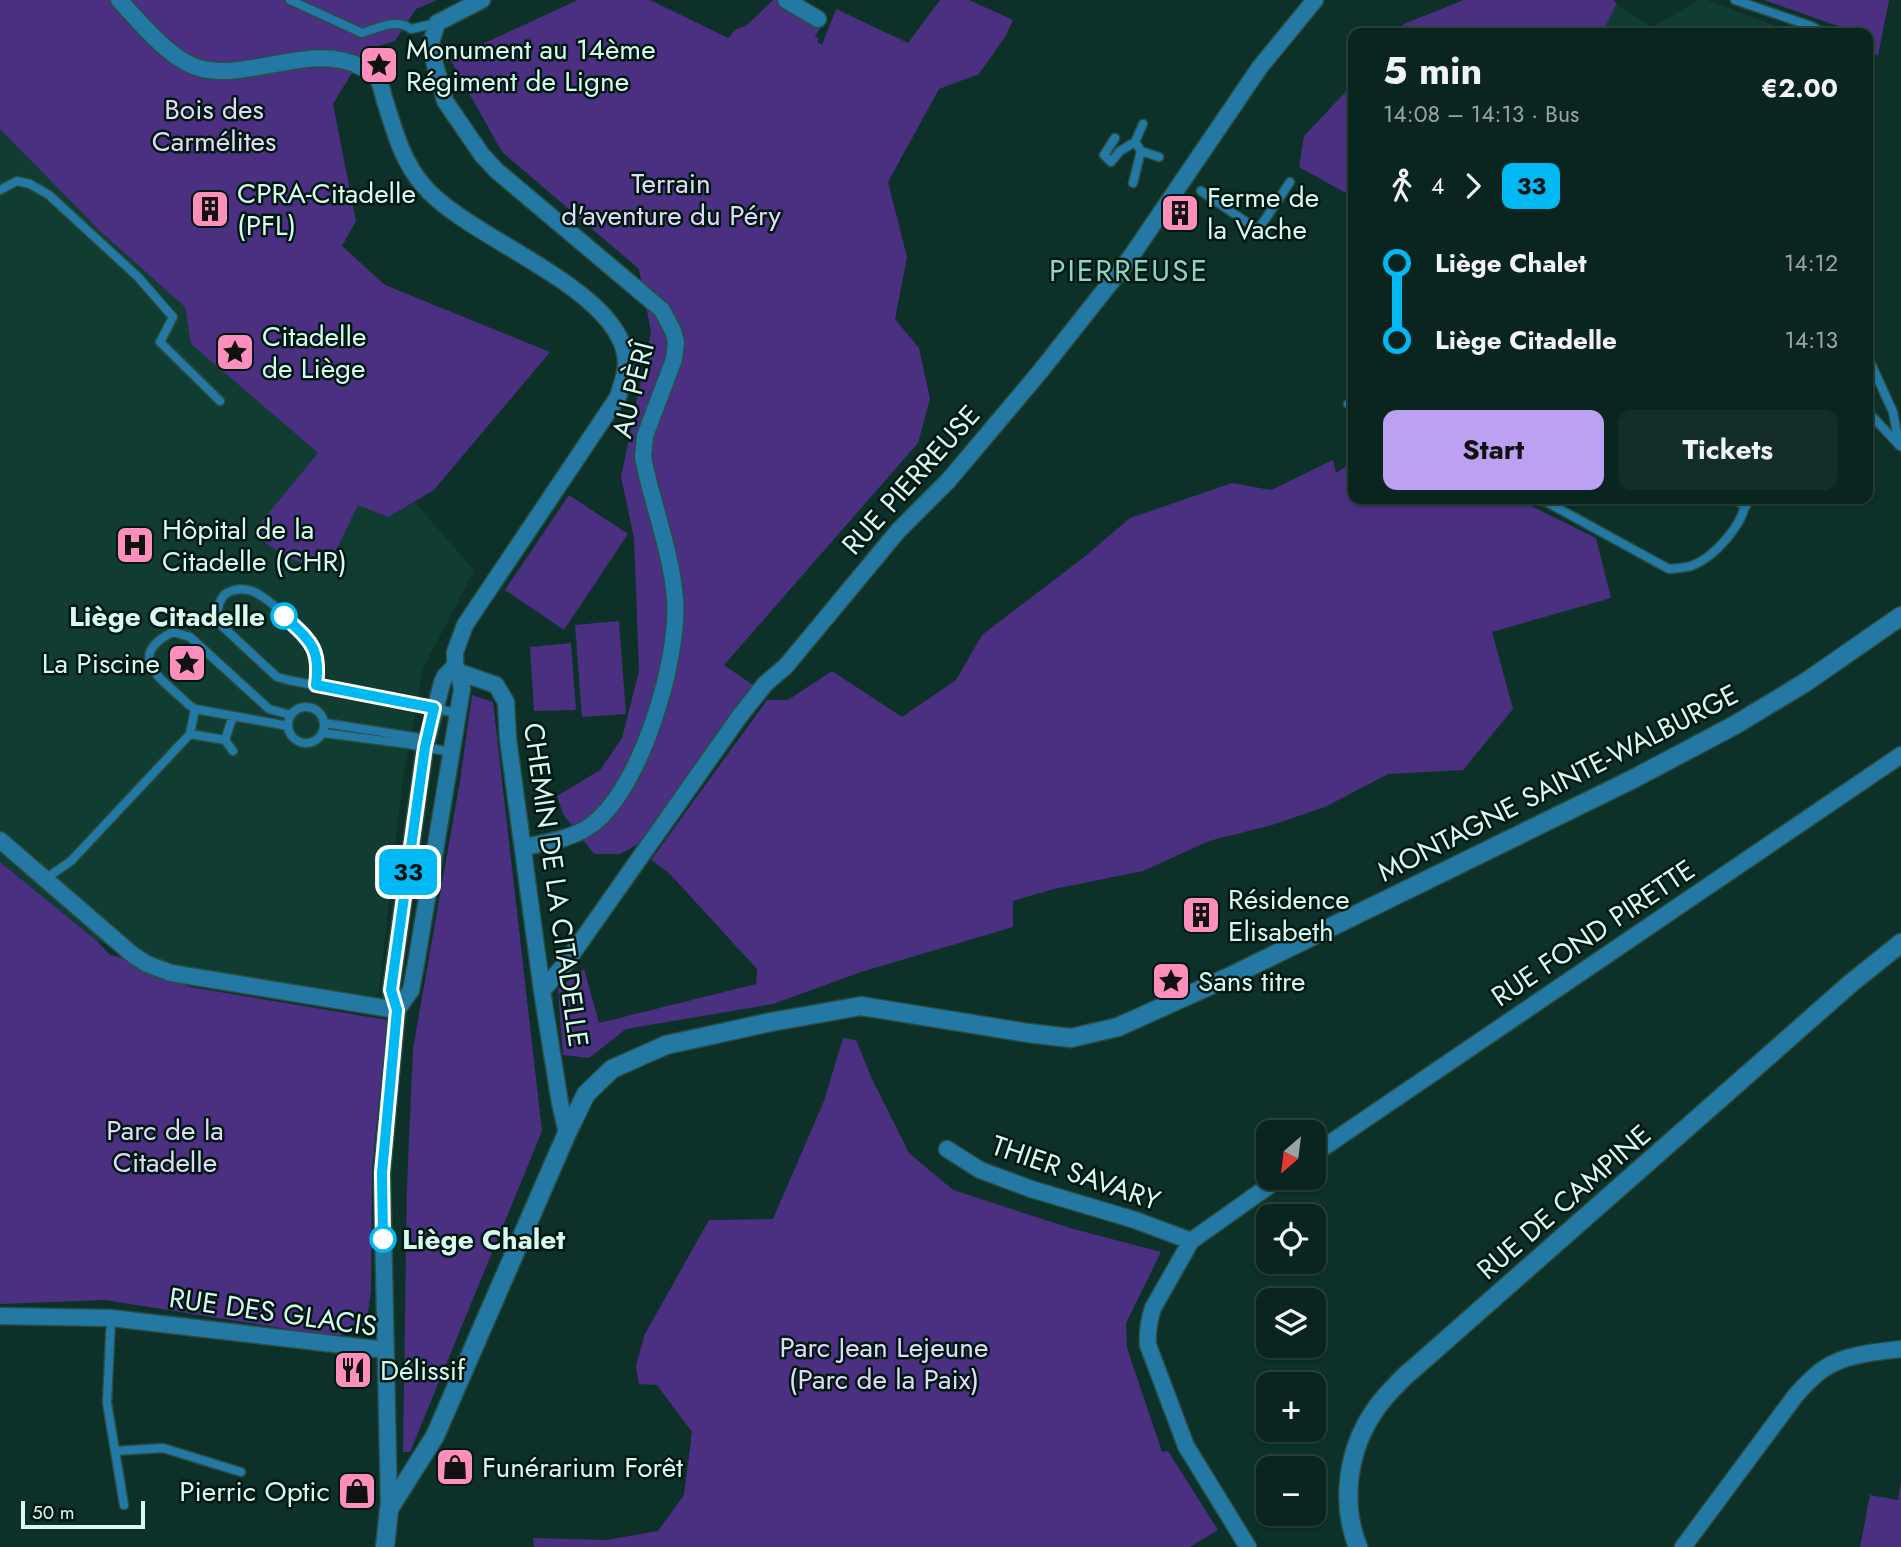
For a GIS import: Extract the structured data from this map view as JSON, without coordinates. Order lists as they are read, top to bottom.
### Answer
{
  "streets": {
    "street": [
      "AU PÈRÎ",
      "RUE PIERREUSE",
      "MONTAGNE SAINTE-WALBURGE",
      "CHEMIN DE LA CITADELLE",
      "RUE FOND PIRETTE",
      "THIER SAVARY",
      "RUE DE CAMPINE",
      "RUE DES GLACIS"
    ]
  },
  "crossings": [
    ["AU PÈRÎ", "CHEMIN DE LA CITADELLE"],
    ["RUE PIERREUSE", "CHEMIN DE LA CITADELLE"],
    ["MONTAGNE SAINTE-WALBURGE", "CHEMIN DE LA CITADELLE"],
    ["MONTAGNE SAINTE-WALBURGE", "RUE DES GLACIS"]
  ],
  "districts": ["PIERREUSE"],
  "parks": [
    "Bois des Carmélites",
    "Terrain d'aventure du Péry",
    "Parc de la Citadelle",
    "Parc Jean Lejeune (Parc de la Paix)"
  ],
  "places": {
    "place": [
      "Monument au 14ème Régiment de Ligne",
      "Citadelle de Liège",
      "La Piscine",
      "Sans titre"
    ],
    "building": ["CPRA-Citadelle (PFL)", "Ferme de la Vache", "Résidence Elisabeth"],
    "hospital": ["Hôpital de la Citadelle (CHR)"],
    "other": ["Liège Citadelle", "Liège Chalet"],
    "restaurant": ["Délissif"],
    "shop": ["Funérarium Forêt", "Pierric Optic"]
  },
  "lines": ["bus line 33"],
  "scale_bar": "50 m",
  "north": "bottom left",
  "page": {
    "on_map": "33",
    "heading": ["5 min", "14:08 – 14:13 · Bus", "€2.00"],
    "legs": ["4", "33"],
    "list": [
      {
        "name": "Liège Chalet",
        "value": "14:12"
      },
      {
        "name": "Liège Citadelle",
        "value": "14:13"
      }
    ],
    "buttons": ["Start", "Tickets"],
    "map_buttons": ["+", "−"],
    "scale": "50 m"
  }
}
